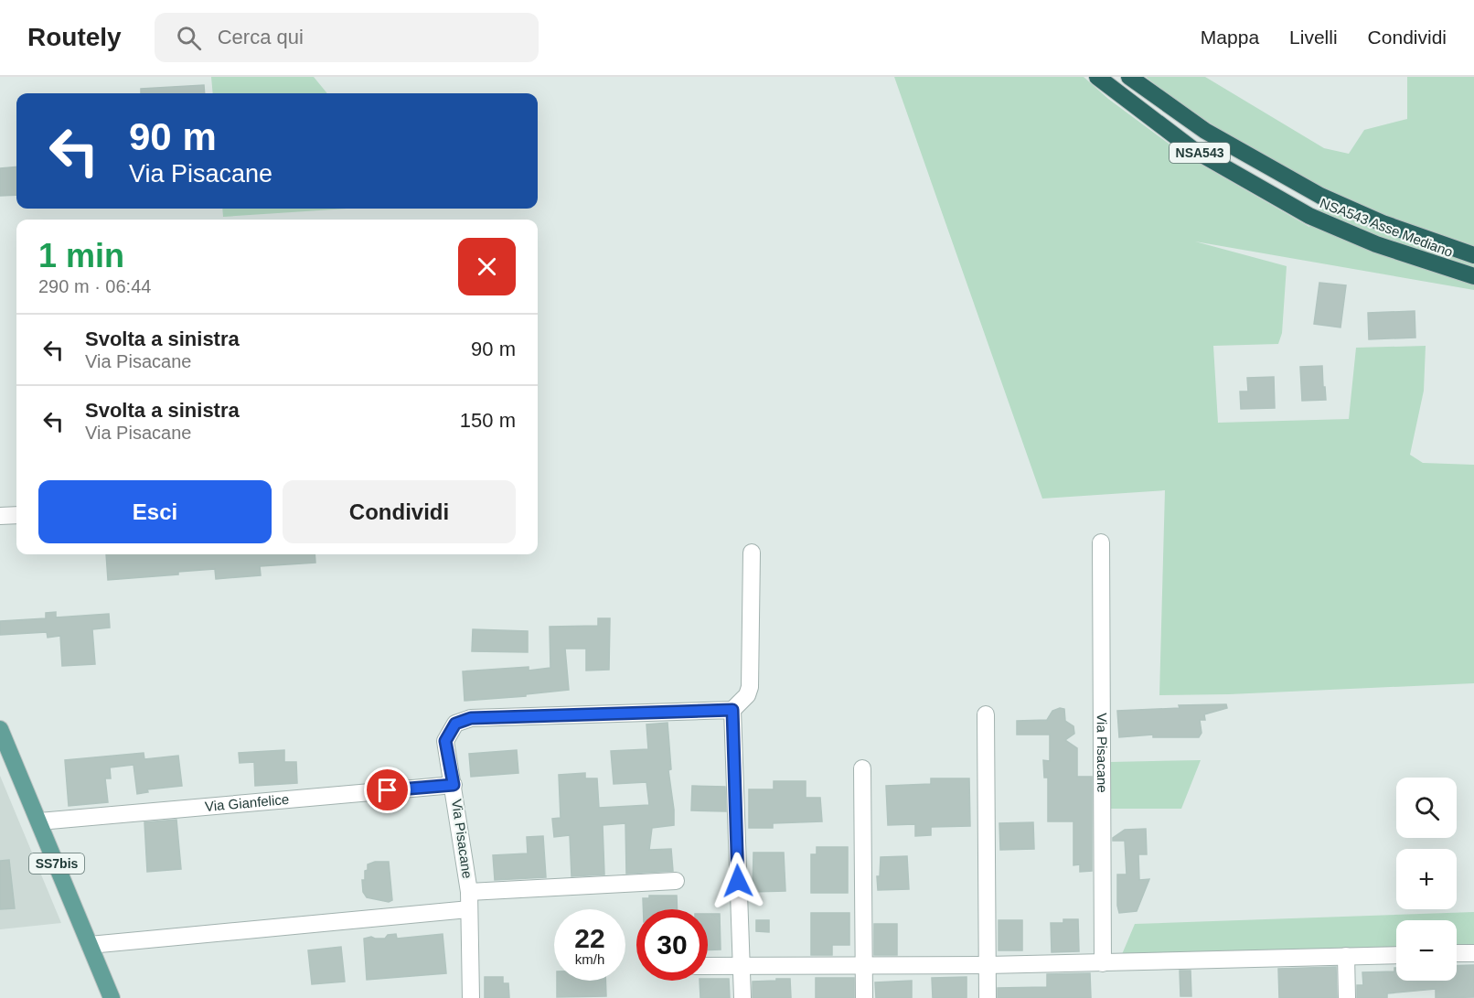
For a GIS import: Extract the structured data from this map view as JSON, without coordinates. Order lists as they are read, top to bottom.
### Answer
{
  "streets": {
    "highway": ["NSA543", "NSA543 Asse Mediano"],
    "main road": ["SS7bis"],
    "street": ["Via Pisacane", "Via Gianfelice"]
  },
  "crossings": [
    ["Via Pisacane", "Via Gianfelice"],
    ["Via Gianfelice", "SS7bis"]
  ],
  "page": {
    "header": "Routely",
    "search": "Cerca qui",
    "nav": ["Mappa", "Livelli", "Condividi"],
    "turn": ["90 m", "Via Pisacane"],
    "heading": ["1 min", "290 m · 06:44"],
    "list": [
      {
        "name": "Svolta a sinistra",
        "note": "Via Pisacane",
        "value": "90 m"
      },
      {
        "name": "Svolta a sinistra",
        "note": "Via Pisacane",
        "value": "150 m"
      }
    ],
    "buttons": ["Esci", "Condividi"],
    "map_buttons": ["+", "−"],
    "speed": "22 km/h",
    "limit": "30"
  }
}
